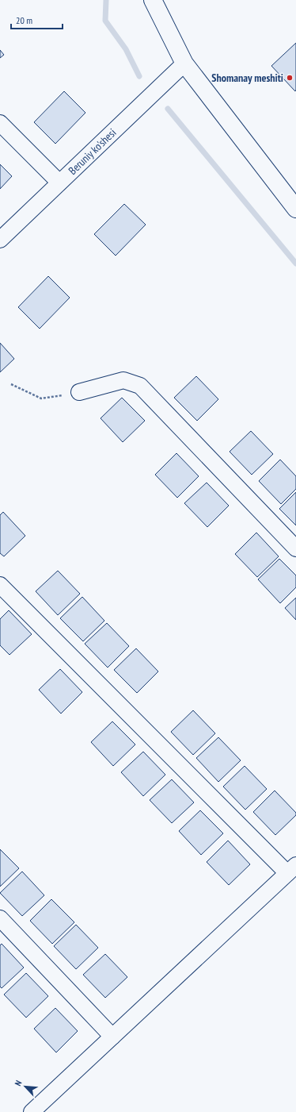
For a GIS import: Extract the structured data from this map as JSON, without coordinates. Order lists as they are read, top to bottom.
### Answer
{
  "streets": {
    "street": ["Beruniy ko'shesi"]
  },
  "places": ["Shomanay meshiti"],
  "scale_bar": "20 m",
  "north": "top left"
}
